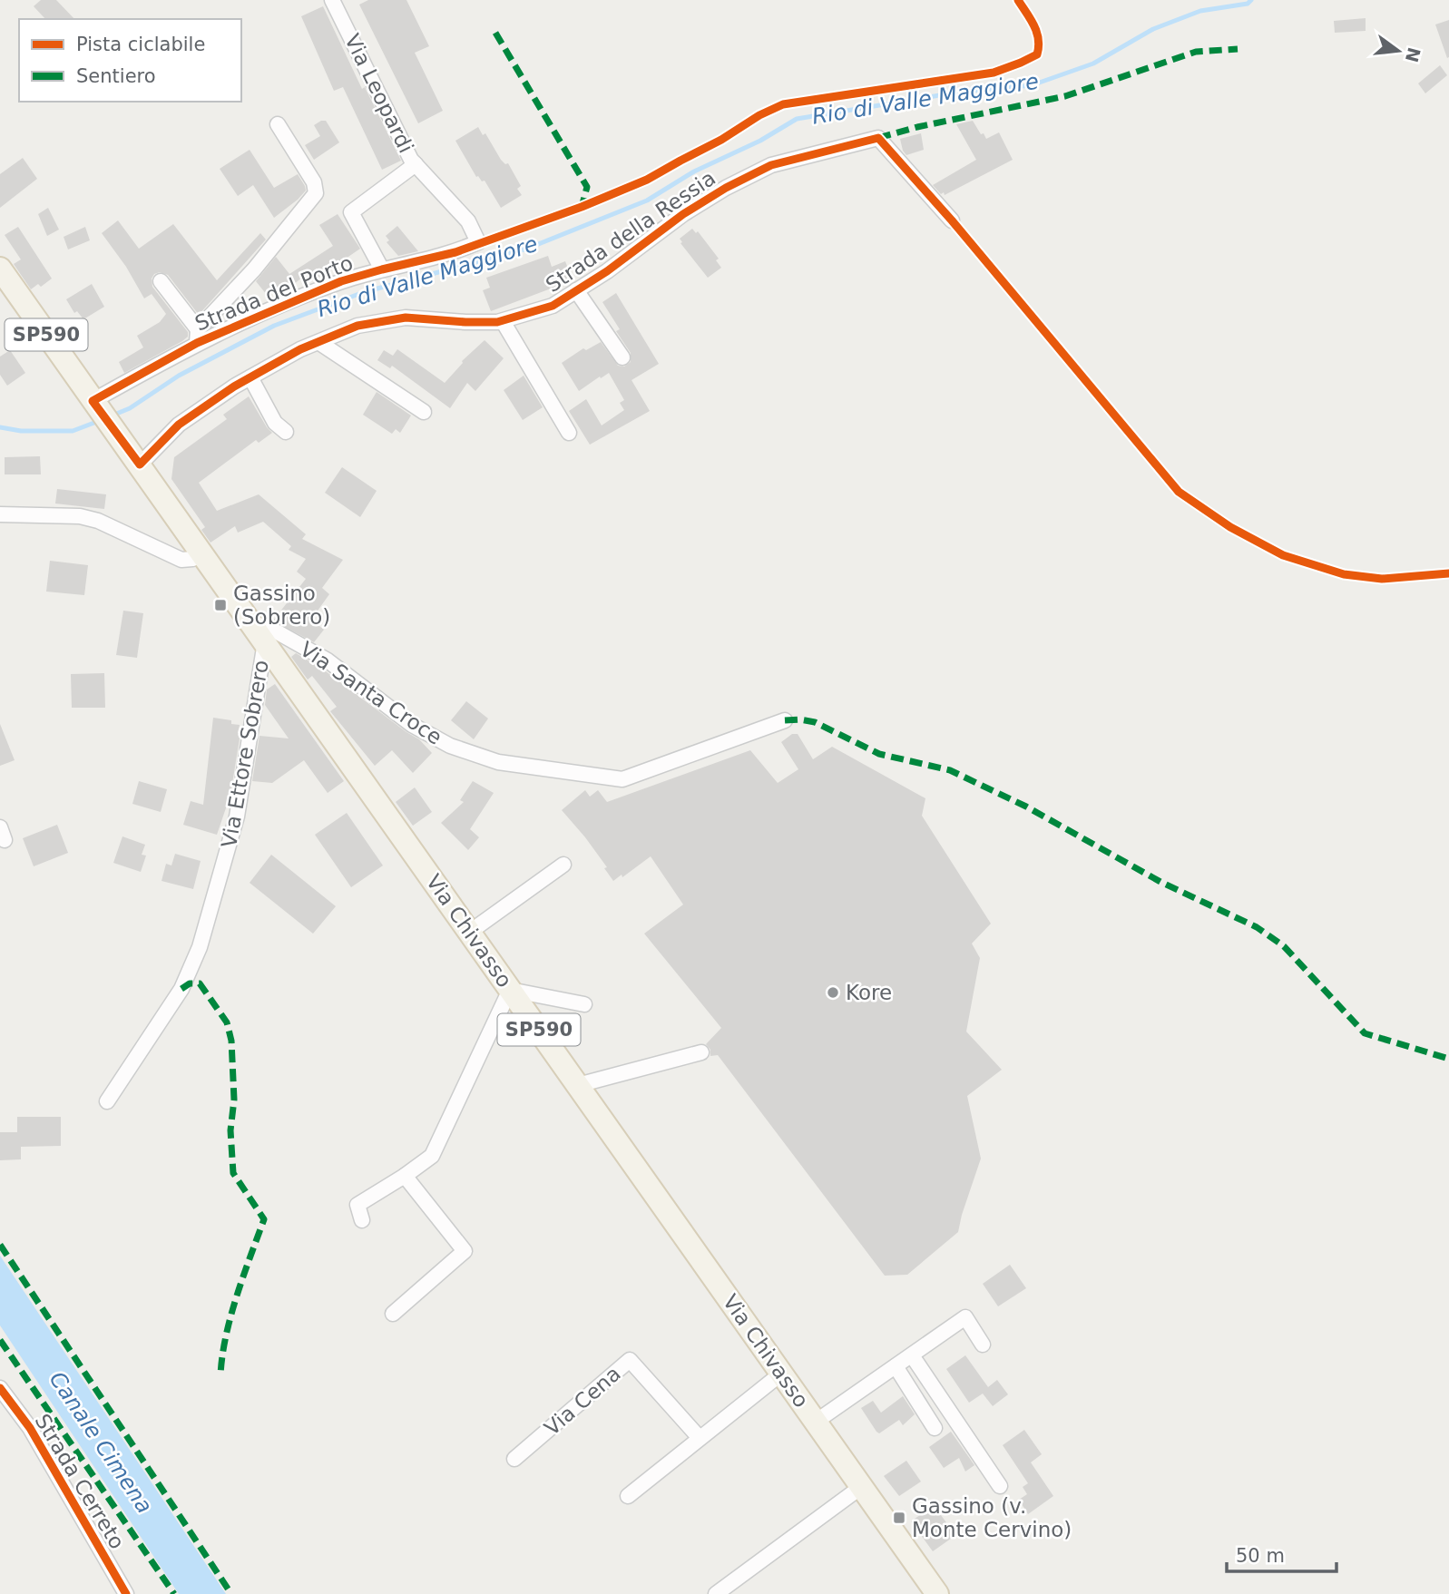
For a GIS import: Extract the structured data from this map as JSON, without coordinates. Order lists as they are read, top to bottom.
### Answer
{
  "streets": {
    "main road": ["SP590", "Via Chivasso"],
    "street": [
      "Via Leopardi",
      "Strada della Ressia",
      "Strada del Porto",
      "Via Santa Croce",
      "Via Ettore Sobrero",
      "Via Cena",
      "Strada Cerreto"
    ]
  },
  "crossings": [
    ["Via Leopardi", "Strada del Porto"],
    ["Strada della Ressia", "Via Chivasso"],
    ["Strada del Porto", "Via Chivasso"],
    ["Via Santa Croce", "Via Chivasso"],
    ["Via Ettore Sobrero", "Via Chivasso"]
  ],
  "water": ["Rio di Valle Maggiore", "Canale Cimena"],
  "places": {
    "transit": ["Gassino (Sobrero)", "Gassino (v. Monte Cervino)"],
    "other": ["Kore"]
  },
  "legend": ["Pista ciclabile", "Sentiero"],
  "scale_bar": "50 m",
  "north": "right"
}
